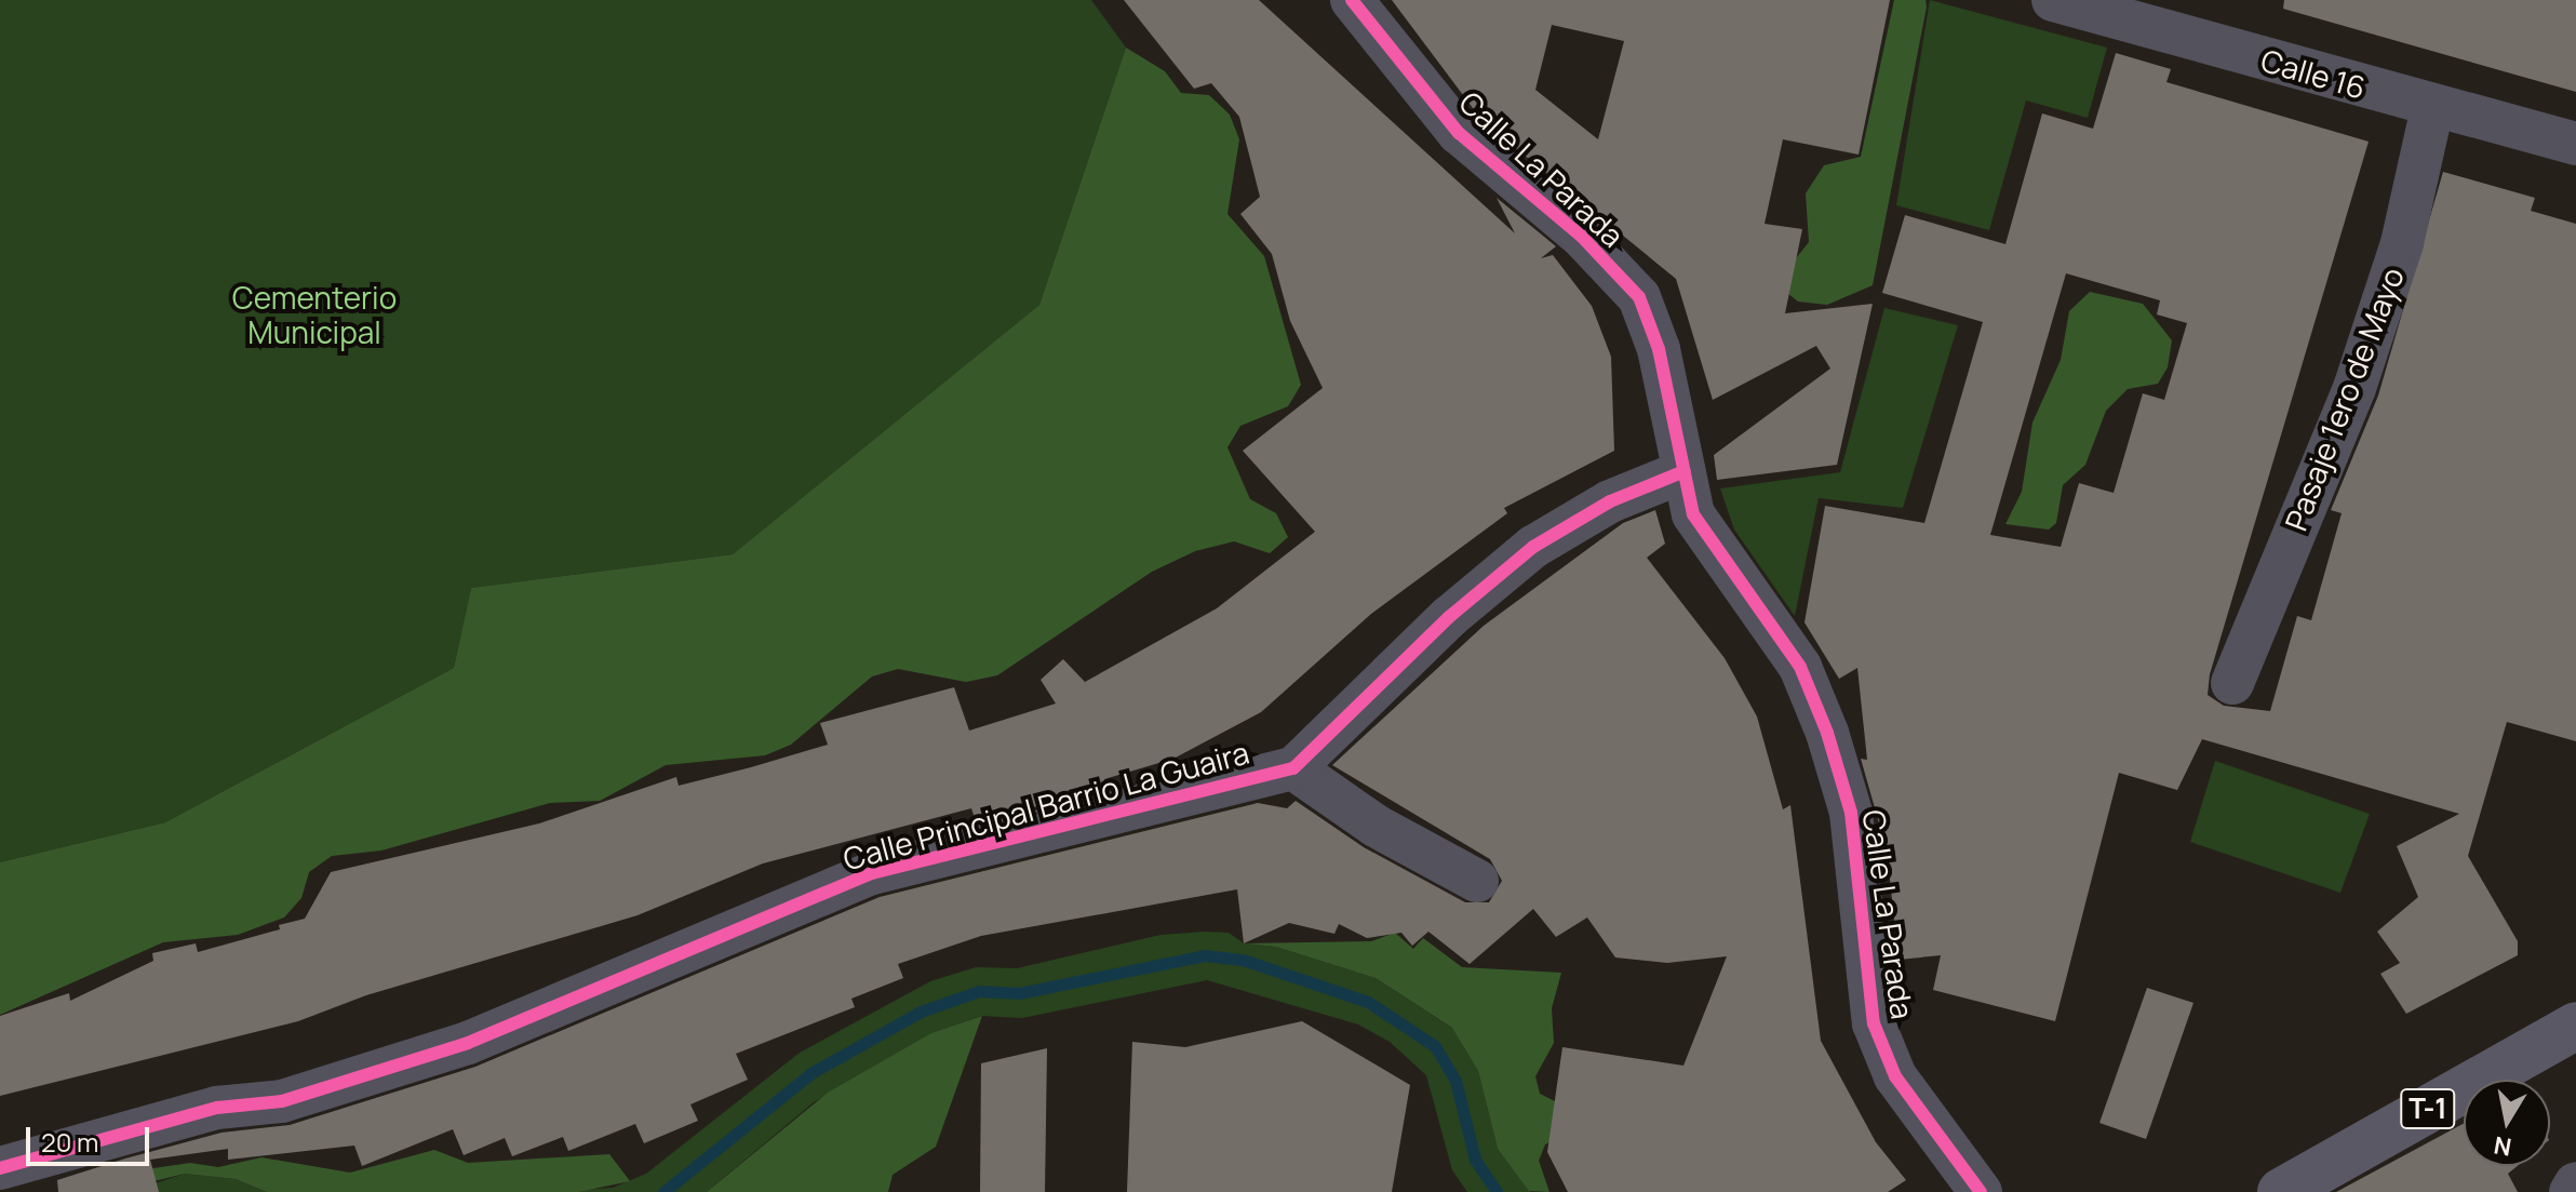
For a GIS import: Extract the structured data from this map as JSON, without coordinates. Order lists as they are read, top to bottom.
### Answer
{
  "streets": {
    "highway": ["T-1"],
    "street": [
      "Calle 16",
      "Calle La Parada",
      "Pasaje 1ero de Mayo",
      "Calle Principal Barrio La Guaira"
    ]
  },
  "crossings": [
    ["Calle 16", "Pasaje 1ero de Mayo"],
    ["Calle La Parada", "Calle Principal Barrio La Guaira"]
  ],
  "parks": ["Cementerio Municipal"],
  "scale_bar": "20 m",
  "north": "bottom"
}
